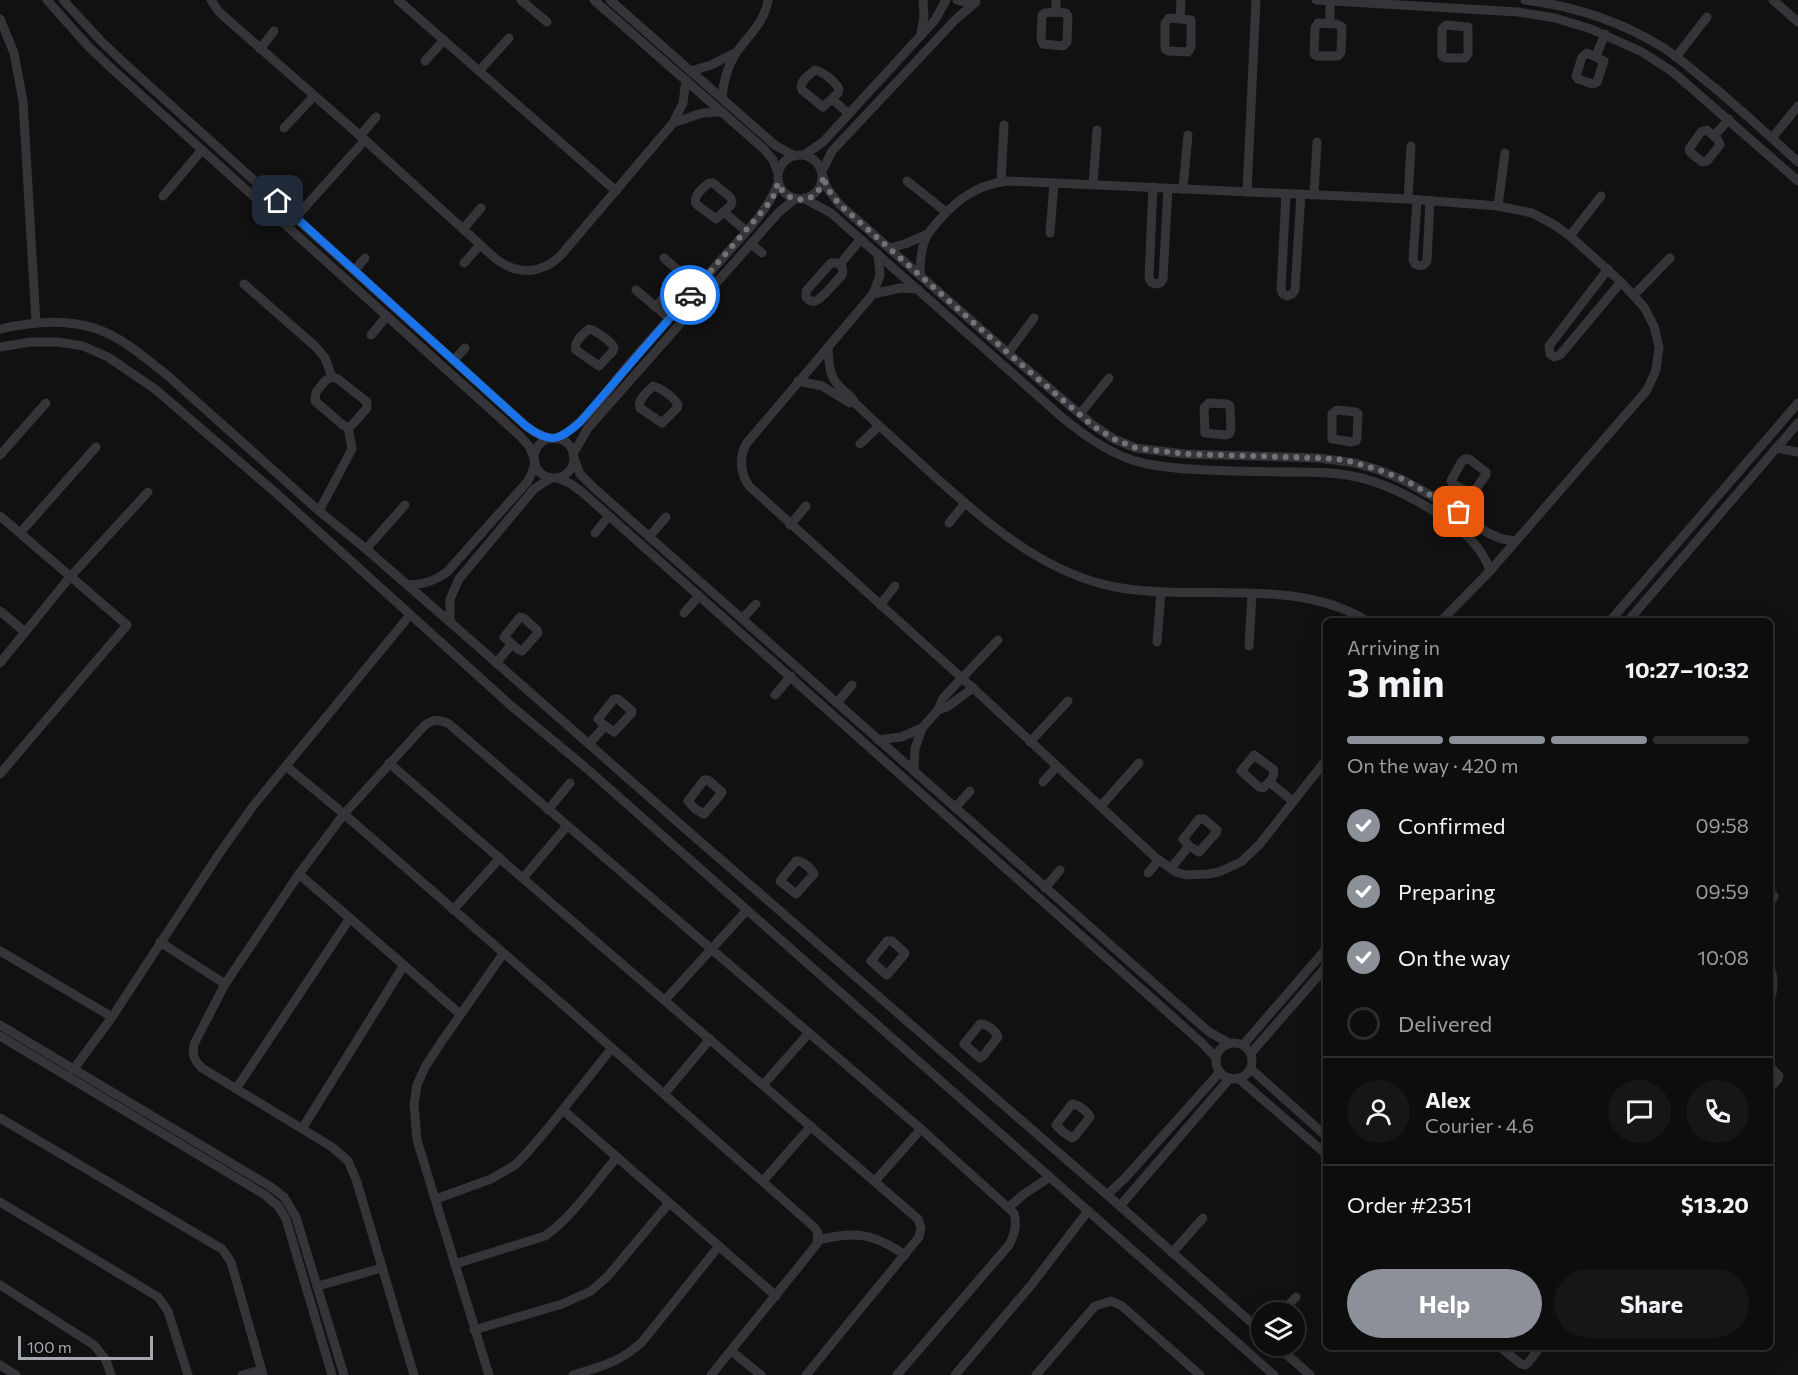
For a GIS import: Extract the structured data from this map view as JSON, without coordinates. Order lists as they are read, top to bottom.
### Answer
{
  "scale_bar": "100 m",
  "page": {
    "heading": ["3 min", "Arriving in", "10:27–10:32"],
    "panel": [
      "Alex",
      "Courier · 4.6",
      "Order #2351",
      "$13.20"
    ],
    "bar": "On the way · 420 m",
    "list": [
      ["Confirmed", "09:58"],
      ["Preparing", "09:59"],
      ["On the way", "10:08"],
      "Delivered"
    ],
    "buttons": ["Help", "Share"],
    "scale": "100 m"
  }
}
